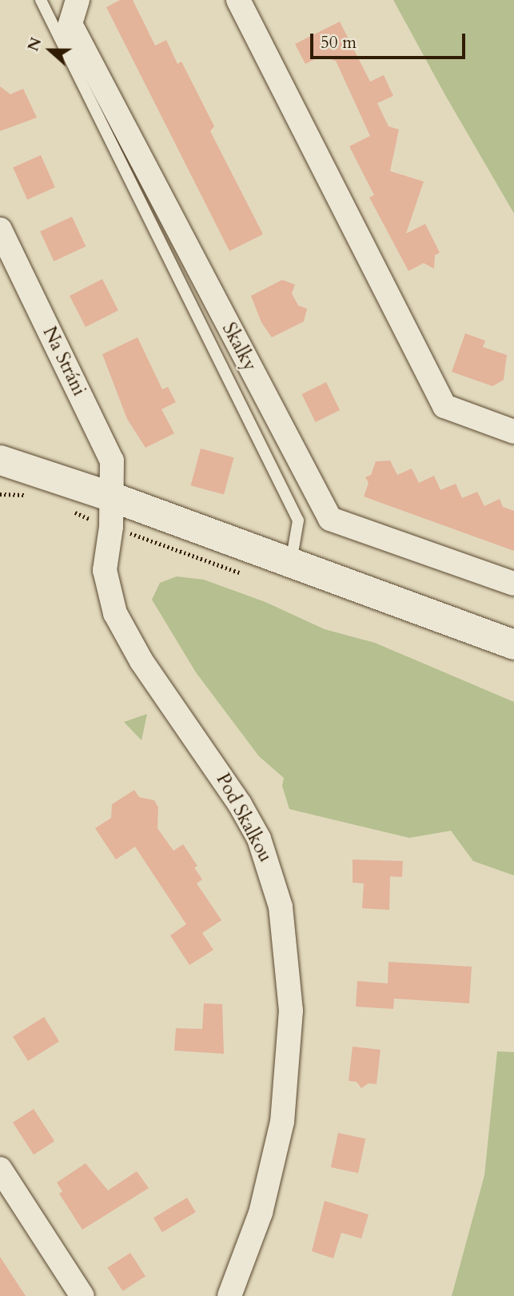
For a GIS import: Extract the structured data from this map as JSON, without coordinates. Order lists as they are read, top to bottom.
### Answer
{
  "streets": {
    "street": ["Skalky", "Na Stráni", "Pod Skalkou"]
  },
  "crossings": [
    ["Na Stráni", "Pod Skalkou"]
  ],
  "scale_bar": "50 m",
  "north": "left"
}
